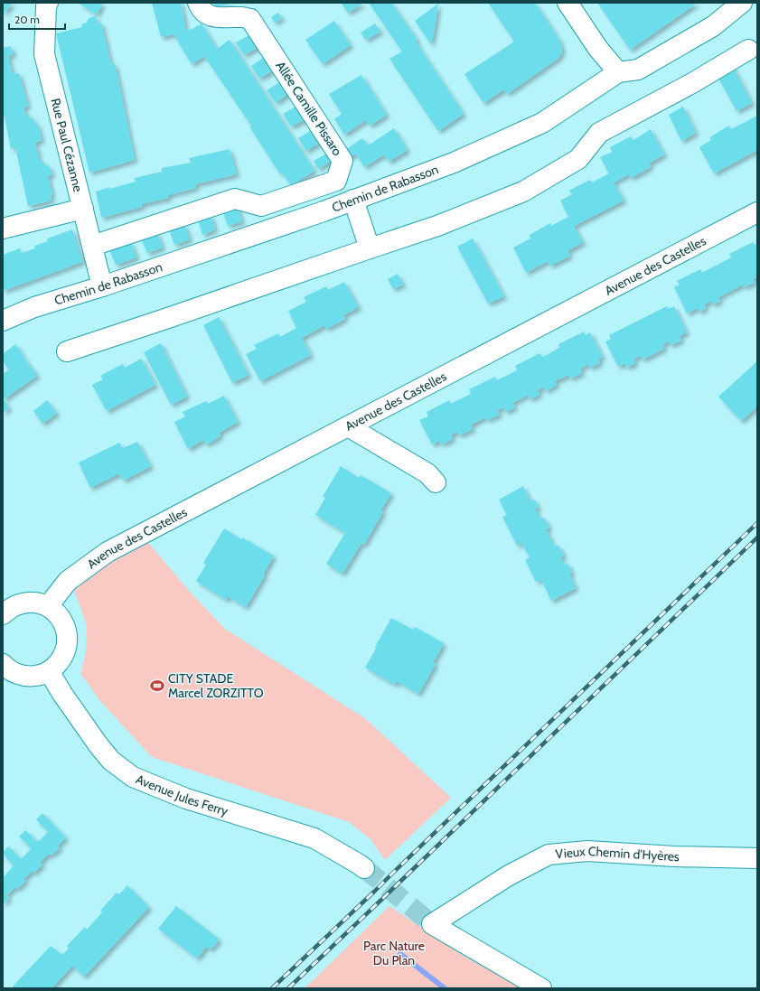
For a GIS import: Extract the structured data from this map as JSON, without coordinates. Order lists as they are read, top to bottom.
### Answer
{
  "streets": {
    "street": [
      "Allée Camille Pissaro",
      "Rue Paul Cézanne",
      "Chemin de Rabasson",
      "Avenue des Castelles",
      "Avenue Jules Ferry",
      "Vieux Chemin d'Hyères"
    ]
  },
  "crossings": [
    ["Allée Camille Pissaro", "Rue Paul Cézanne"],
    ["Rue Paul Cézanne", "Chemin de Rabasson"]
  ],
  "parks": ["Parc Nature Du Plan"],
  "places": {
    "sports": ["CITY STADE Marcel ZORZITTO"]
  },
  "scale_bar": "20 m"
}
